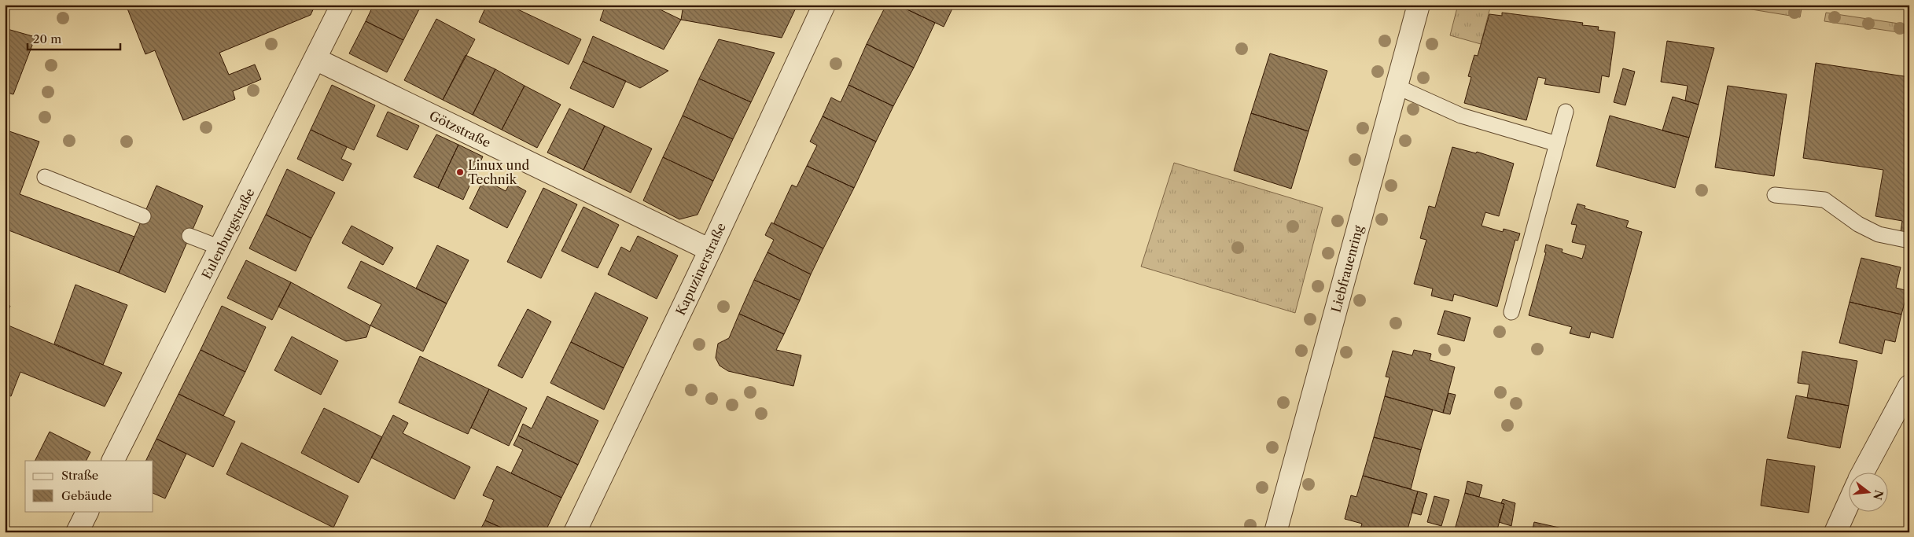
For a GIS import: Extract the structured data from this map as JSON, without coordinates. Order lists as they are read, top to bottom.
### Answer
{
  "streets": {
    "street": [
      "Götzstraße",
      "Eulenburgstraße",
      "Kapuzinerstraße",
      "Liebfrauenring"
    ]
  },
  "crossings": [
    ["Götzstraße", "Eulenburgstraße"],
    ["Götzstraße", "Kapuzinerstraße"]
  ],
  "places": ["Linux und Technik"],
  "legend": ["Straße", "Gebäude"],
  "scale_bar": "20 m",
  "north": "right"
}
